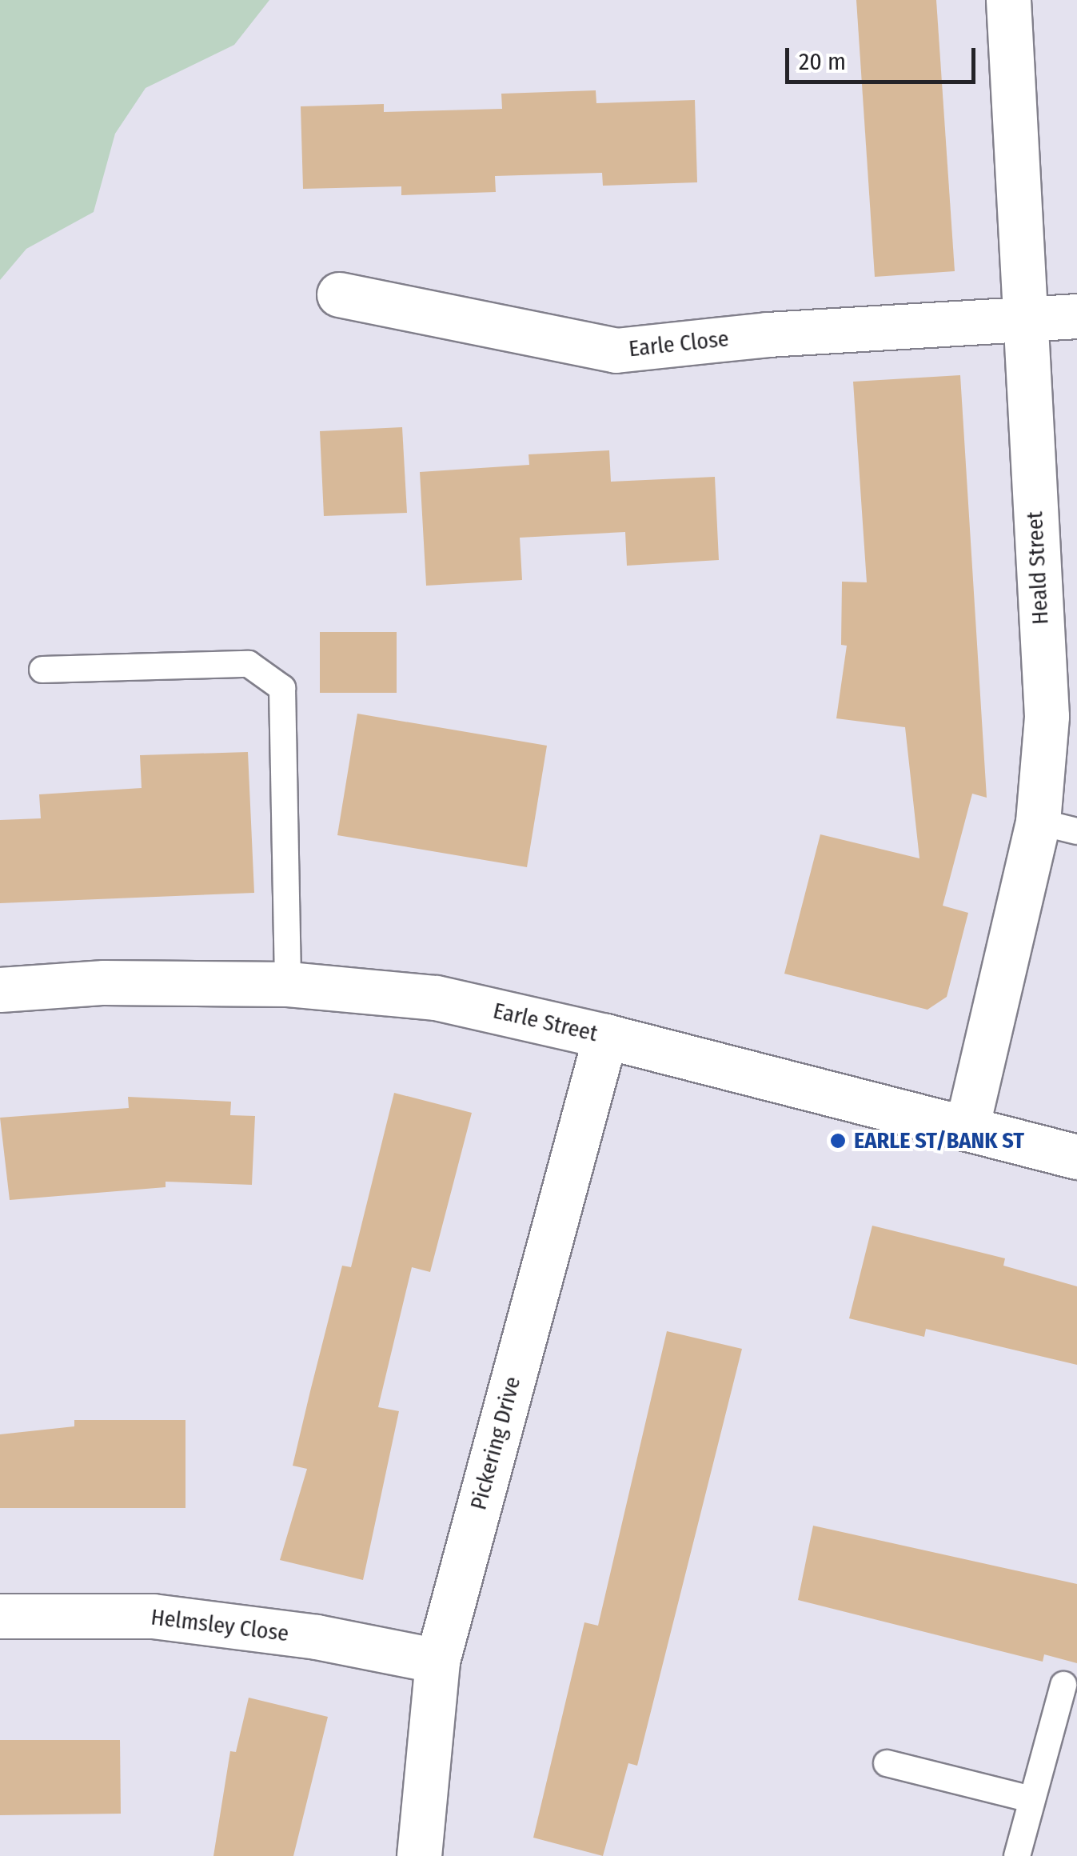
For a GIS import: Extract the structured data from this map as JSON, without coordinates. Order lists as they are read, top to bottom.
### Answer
{
  "streets": {
    "street": [
      "Earle Close",
      "Heald Street",
      "Earle Street",
      "Pickering Drive",
      "Helmsley Close"
    ]
  },
  "crossings": [
    ["Earle Close", "Heald Street"],
    ["Heald Street", "Earle Street"],
    ["Earle Street", "Pickering Drive"],
    ["Pickering Drive", "Helmsley Close"]
  ],
  "places": ["EARLE ST/BANK ST"],
  "scale_bar": "20 m"
}
